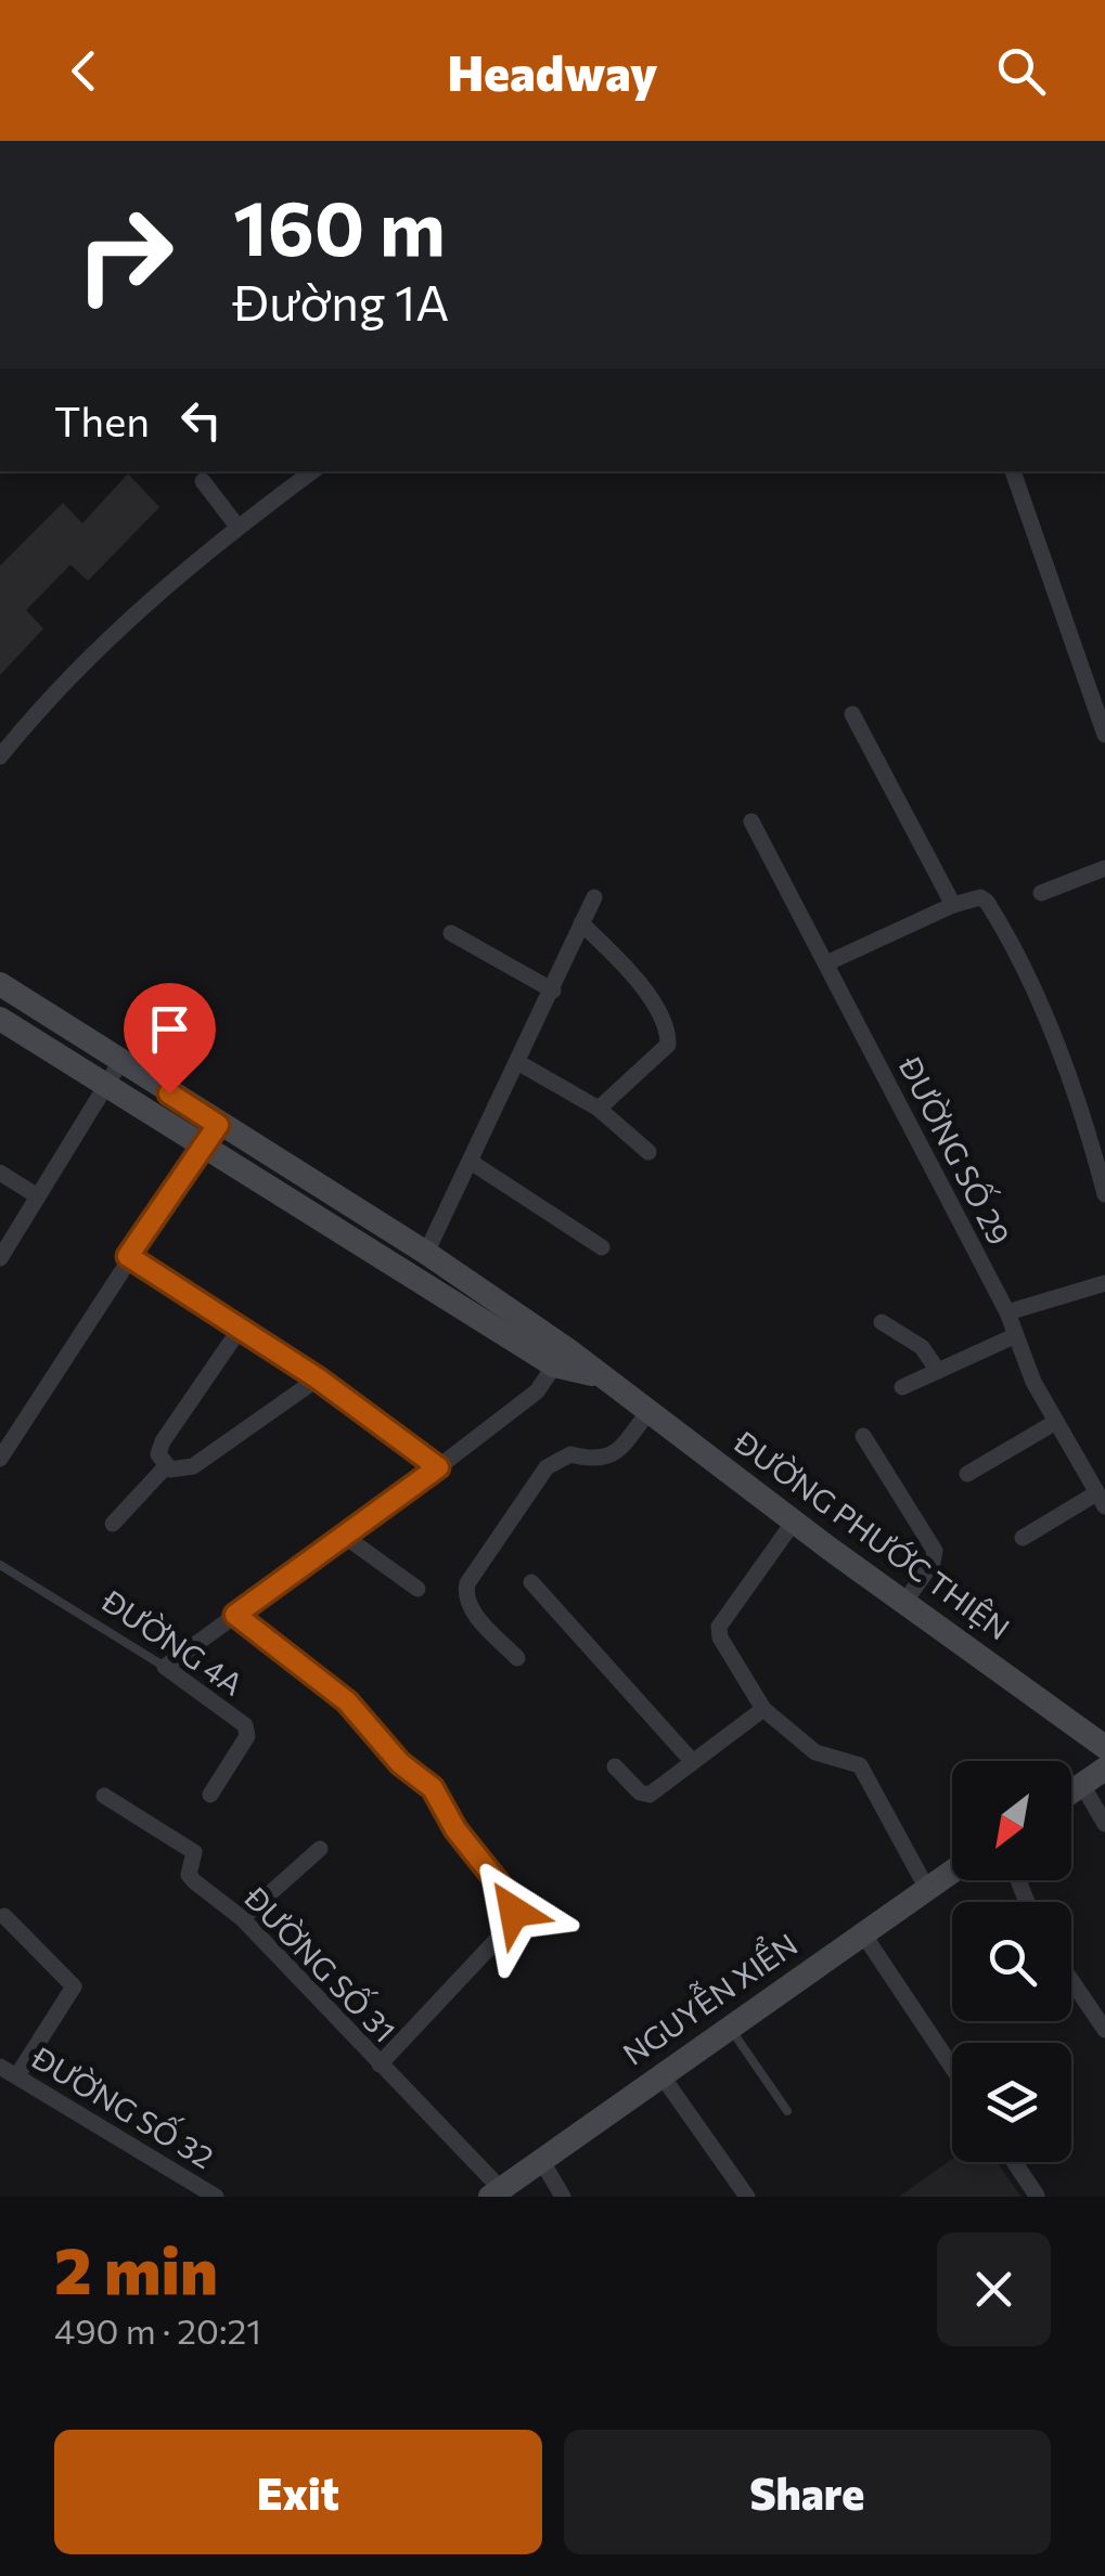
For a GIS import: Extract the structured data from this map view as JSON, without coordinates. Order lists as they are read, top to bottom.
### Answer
{
  "streets": {
    "street": [
      "ĐƯỜNG SỐ 29",
      "ĐƯỜNG PHƯỚC THIỆN",
      "ĐƯỜNG 4A",
      "ĐƯỜNG SỐ 31",
      "NGUYỄN XIỂN",
      "ĐƯỜNG SỐ 32"
    ]
  },
  "crossings": [
    ["ĐƯỜNG SỐ 31", "NGUYỄN XIỂN"]
  ],
  "north": "bottom left",
  "page": {
    "header": "Headway",
    "turn": ["160 m", "Đường 1A"],
    "then": "Then",
    "heading": ["2 min", "490 m · 20:21"],
    "buttons": ["Exit", "Share"]
  }
}
